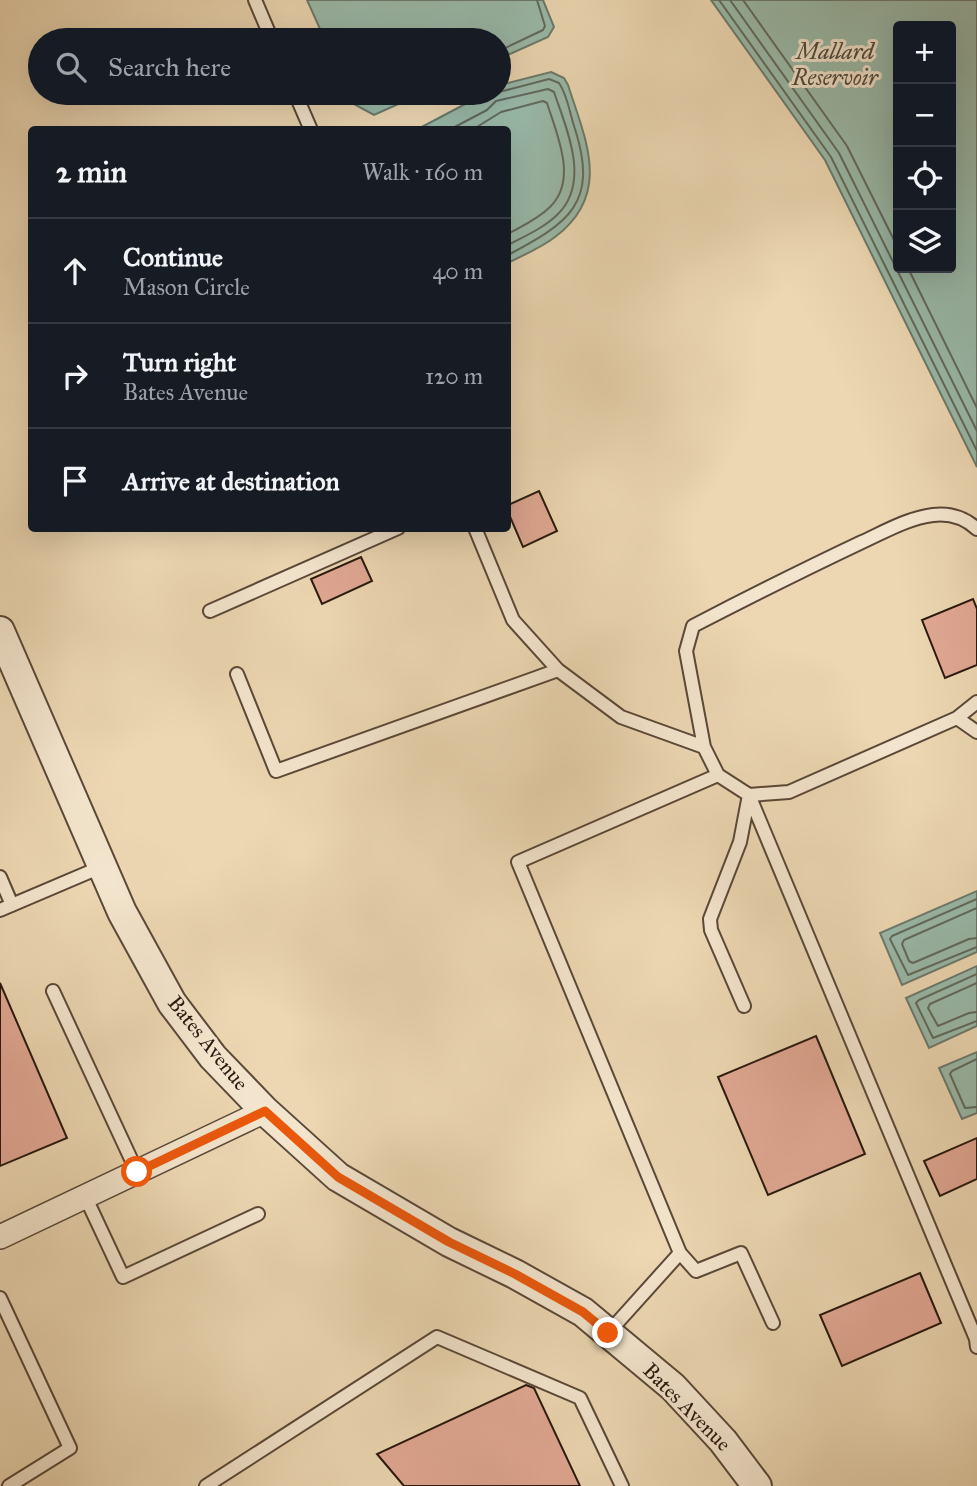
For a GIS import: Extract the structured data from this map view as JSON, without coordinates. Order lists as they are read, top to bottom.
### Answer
{
  "streets": {
    "street": ["Bates Avenue"]
  },
  "water": ["Mallard Reservoir"],
  "page": {
    "map_buttons": ["+", "−"],
    "search": "Search here",
    "heading": ["2 min", "Walk · 160 m"],
    "list": [
      ["Continue", "Mason Circle", "40 m"],
      ["Turn right", "Bates Avenue", "120 m"],
      "Arrive at destination"
    ]
  }
}
